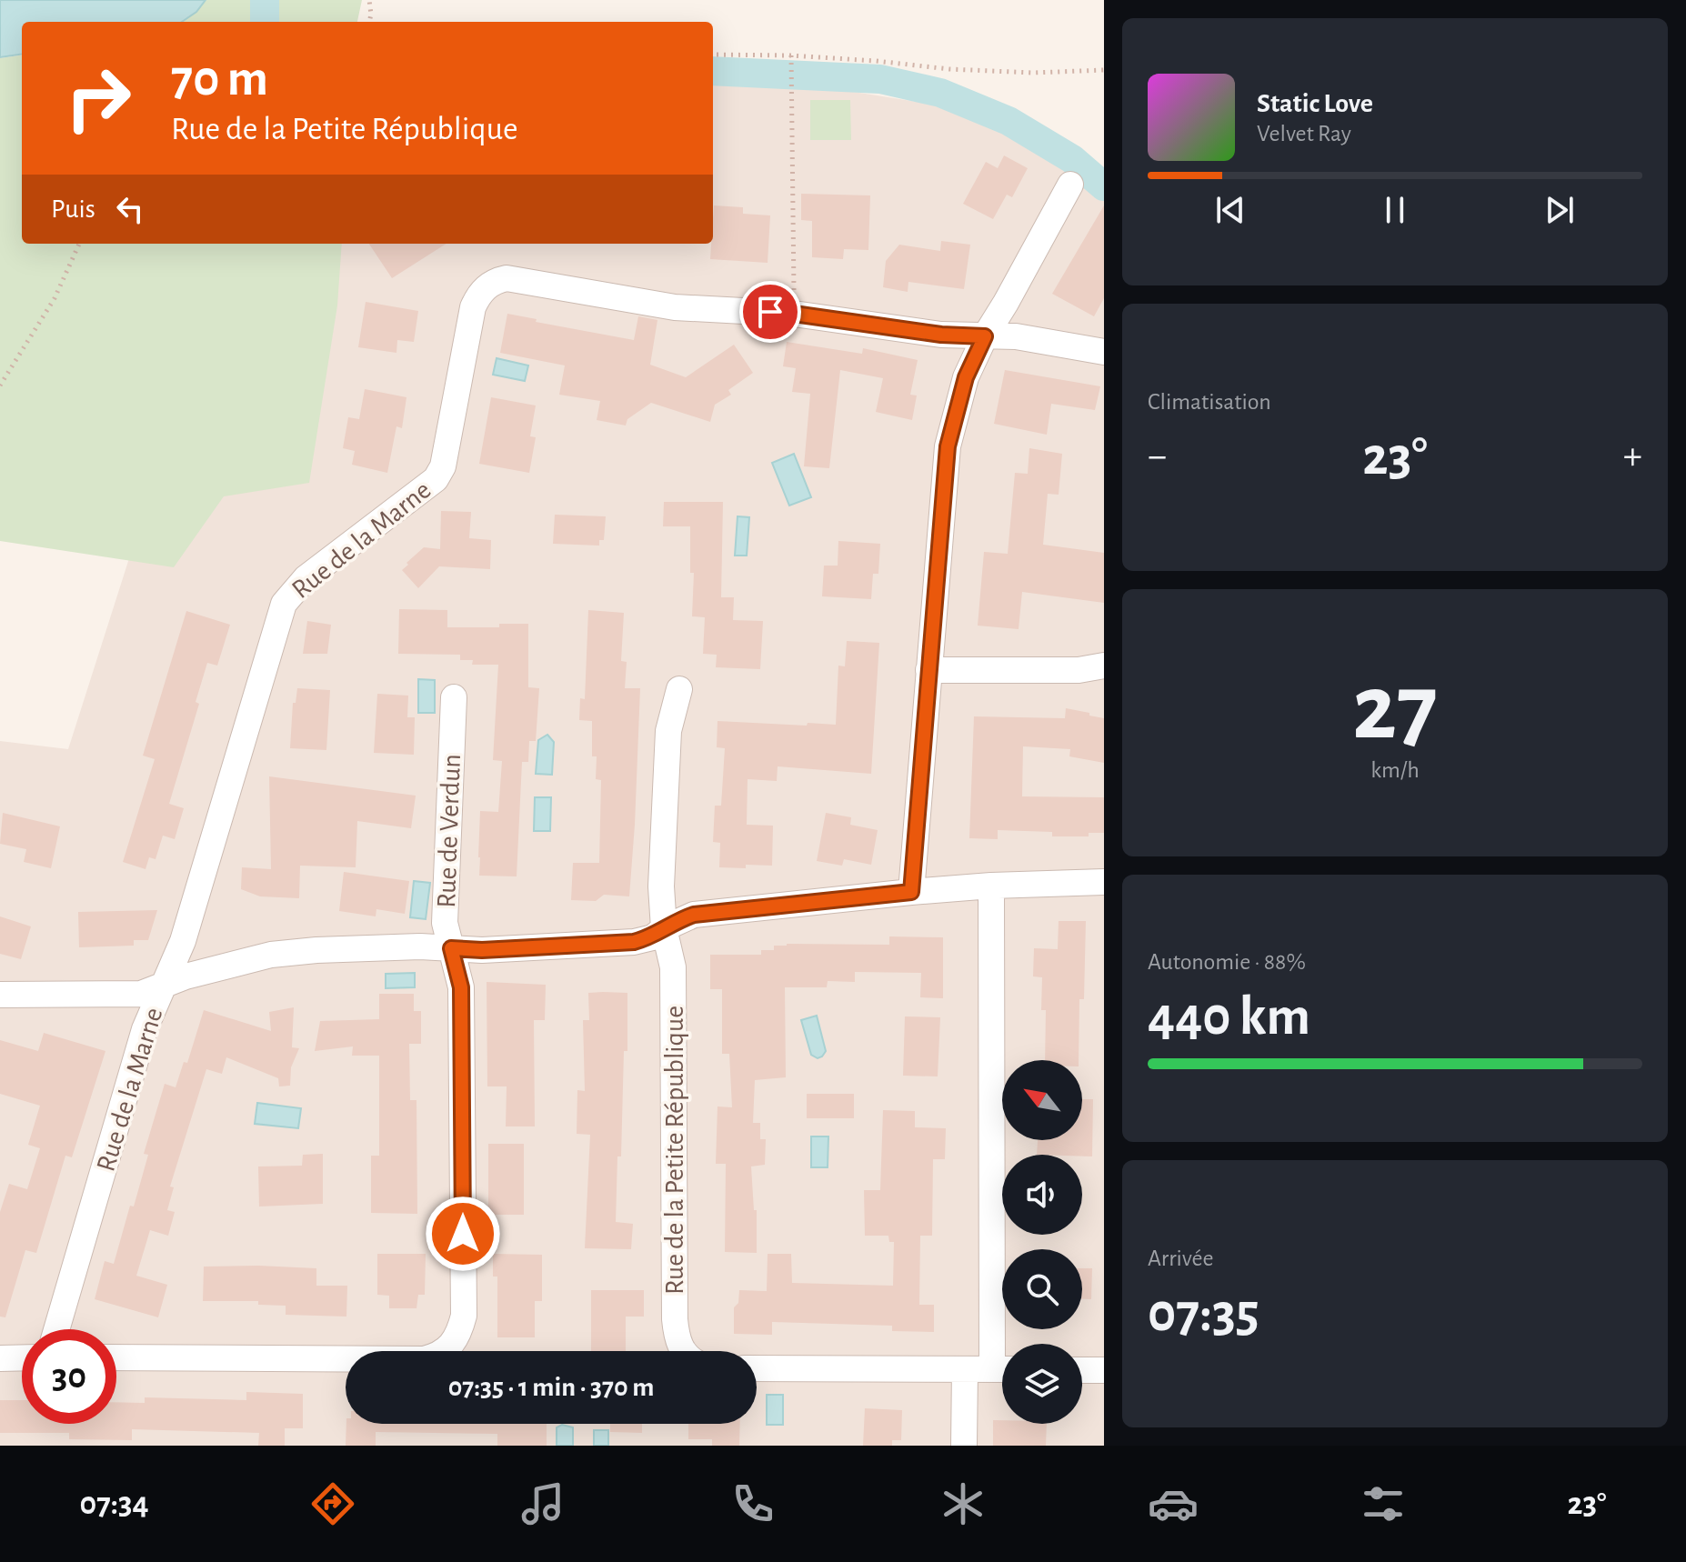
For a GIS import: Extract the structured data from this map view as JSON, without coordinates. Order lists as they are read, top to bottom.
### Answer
{
  "streets": {
    "street": ["Rue de la Marne", "Rue de Verdun", "Rue de la Petite République"]
  },
  "north": "top left",
  "page": {
    "turn": ["70 m", "Rue de la Petite République"],
    "song": ["Static Love", "Velvet Ray"],
    "then": "Puis",
    "tile": [
      "Climatisation",
      ["27", "km/h"],
      ["Autonomie · 88%", "440 km"],
      ["Arrivée", "07:35"]
    ],
    "heat": ["−", "23°", "+"],
    "limit": "30",
    "trip": "07:35 · 1 min · 370 m",
    "tabs": ["07:34", "23°"]
  }
}
